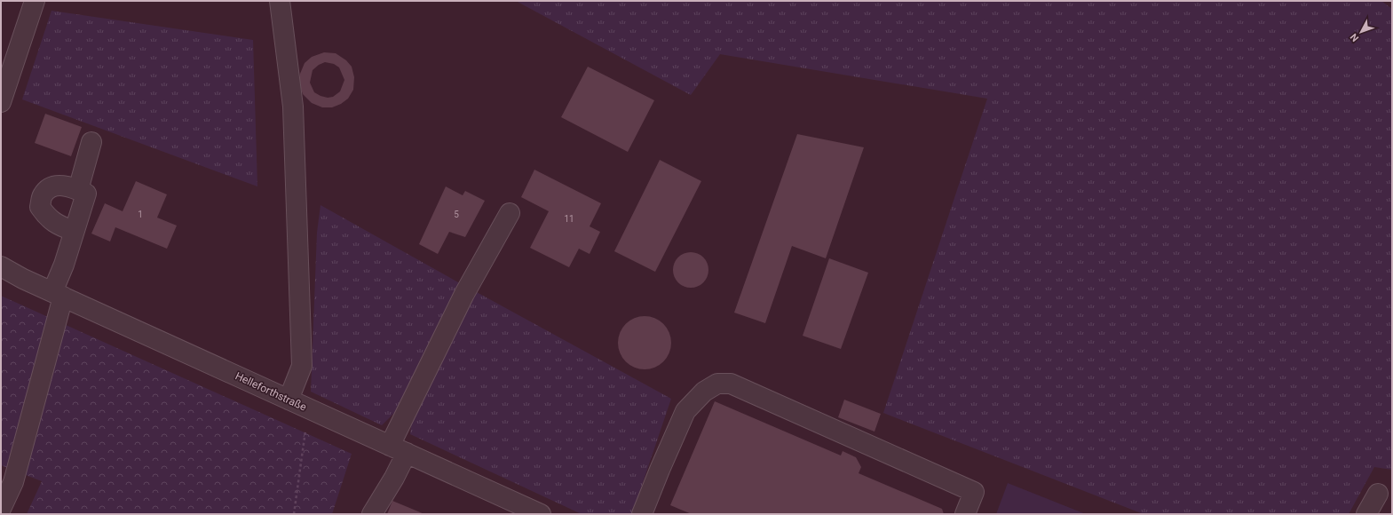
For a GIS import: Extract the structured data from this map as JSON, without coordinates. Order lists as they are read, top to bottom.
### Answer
{
  "streets": {
    "street": ["Helleforthstraße"]
  },
  "house_numbers": ["1", "5", "11"],
  "north": "bottom left"
}
